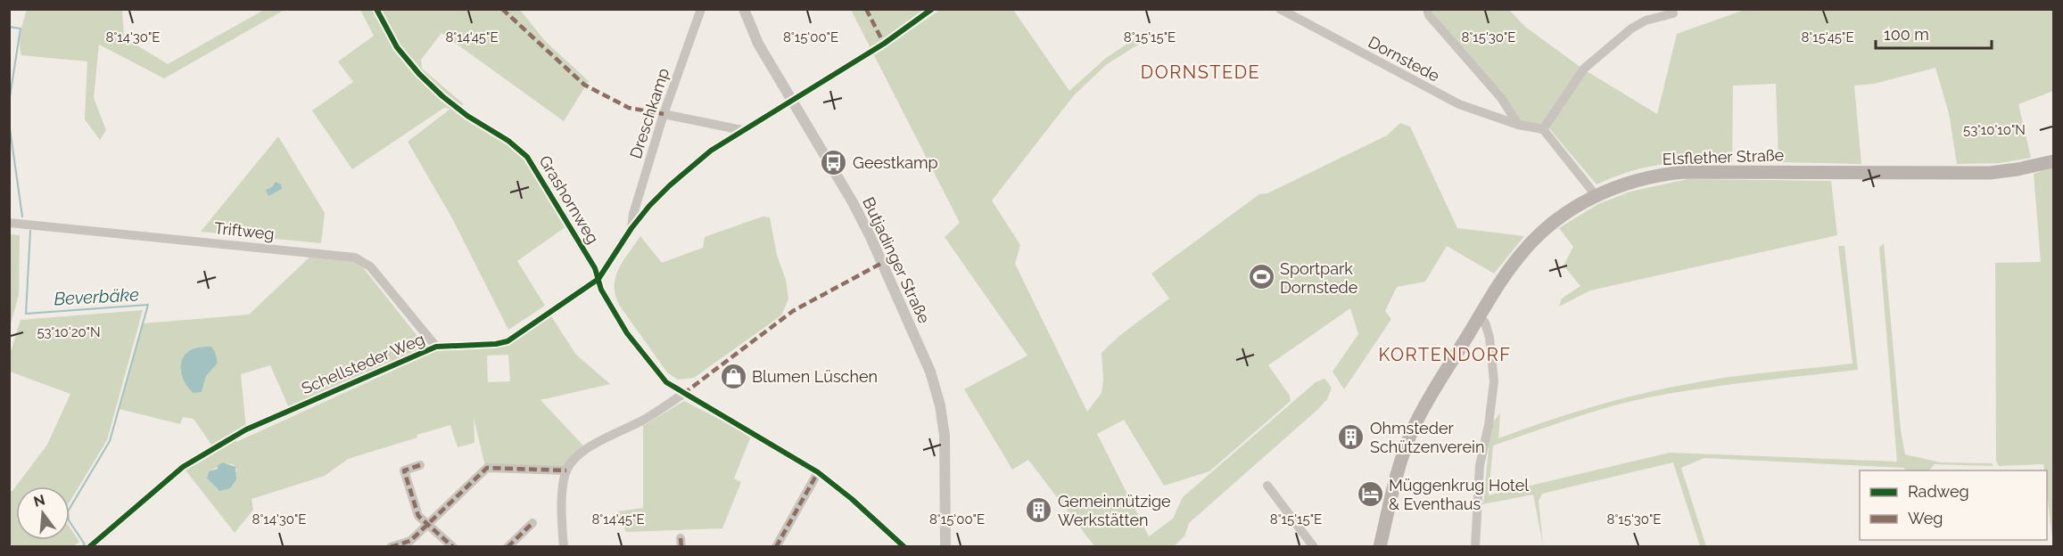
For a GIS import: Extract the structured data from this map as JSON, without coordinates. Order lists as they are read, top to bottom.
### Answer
{
  "streets": {
    "main road": ["Elsflether Straße"],
    "street": [
      "Dornstede",
      "Dreschkamp",
      "Grashornweg",
      "Triftweg",
      "Butjadinger Straße",
      "Schellsteder Weg"
    ]
  },
  "crossings": [
    ["Dreschkamp", "Schellsteder Weg"],
    ["Grashornweg", "Schellsteder Weg"],
    ["Triftweg", "Schellsteder Weg"],
    ["Butjadinger Straße", "Schellsteder Weg"]
  ],
  "districts": ["DORNSTEDE", "KORTENDORF"],
  "water": ["Beverbäke"],
  "places": {
    "bus stop": ["Geestkamp"],
    "sports": ["Sportpark Dornstede"],
    "shop": ["Blumen Lüschen"],
    "building": ["Ohmsteder Schützenverein", "Gemeinnützige Werkstätten"],
    "hotel": ["Müggenkrug Hotel & Eventhaus"]
  },
  "legend": ["Radweg", "Weg"],
  "scale_bar": "100 m",
  "north": "top",
  "coordinates": [
    "8°14'30\"E",
    "8°14'45\"E",
    "8°15'00\"E",
    "8°15'15\"E",
    "8°15'30\"E",
    "8°15'45\"E",
    "53°10'10\"N",
    "53°10'20\"N"
  ]
}
